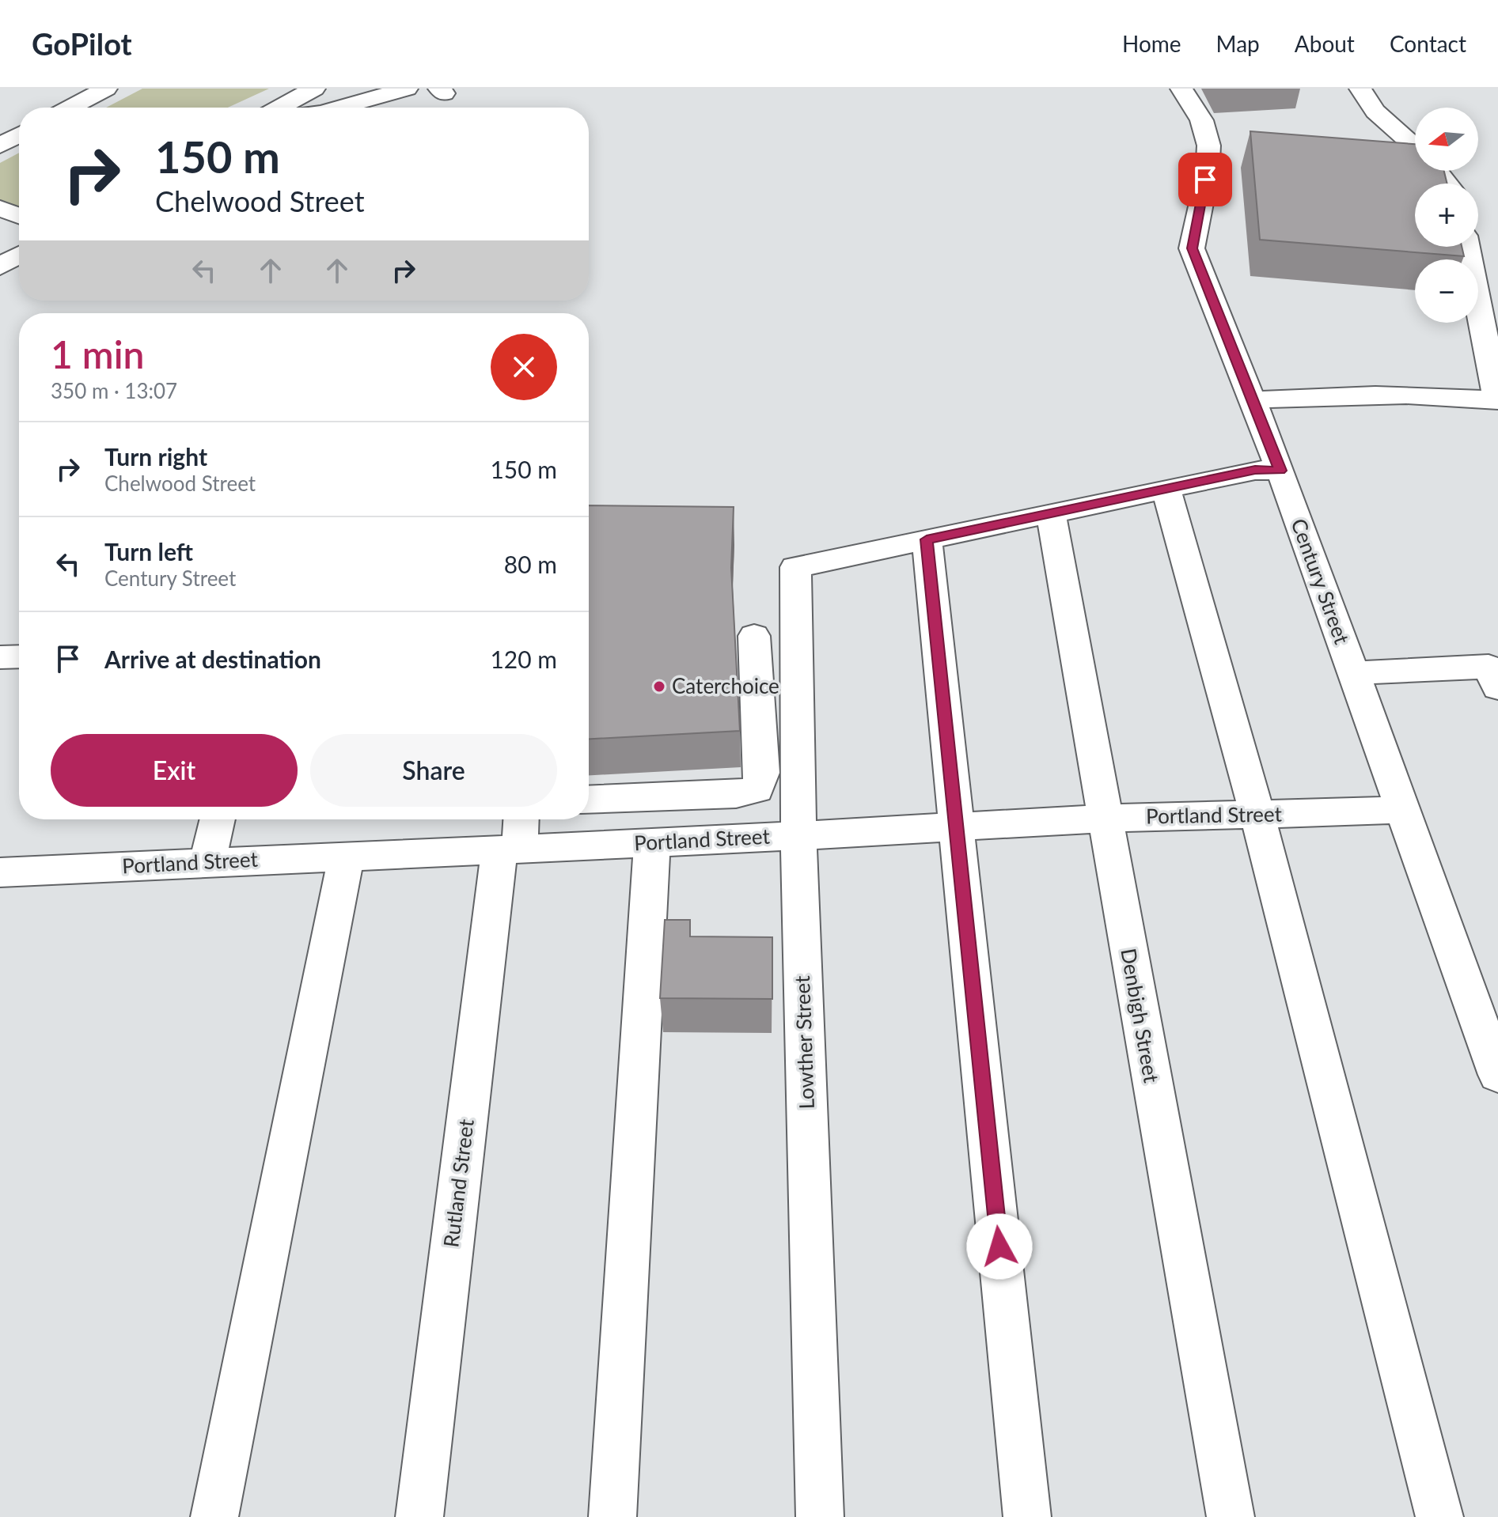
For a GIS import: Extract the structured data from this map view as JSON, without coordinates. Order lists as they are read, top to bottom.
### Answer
{
  "streets": {
    "main road": [
      "Century Street",
      "Portland Street",
      "Denbigh Street",
      "Lowther Street",
      "Rutland Street"
    ]
  },
  "crossings": [
    ["Century Street", "Portland Street"],
    ["Portland Street", "Denbigh Street"],
    ["Portland Street", "Lowther Street"],
    ["Portland Street", "Rutland Street"]
  ],
  "places": ["Caterchoice"],
  "north": "left",
  "page": {
    "header": "GoPilot",
    "nav": [
      "Home",
      "Map",
      "About",
      "Contact"
    ],
    "map_buttons": ["+", "−"],
    "turn": ["150 m", "Chelwood Street"],
    "heading": ["1 min", "350 m · 13:07"],
    "list": [
      {
        "name": "Turn right",
        "note": "Chelwood Street",
        "value": "150 m"
      },
      {
        "name": "Turn left",
        "note": "Century Street",
        "value": "80 m"
      },
      {
        "name": "Arrive at destination",
        "value": "120 m"
      }
    ],
    "buttons": ["Exit", "Share"]
  }
}
